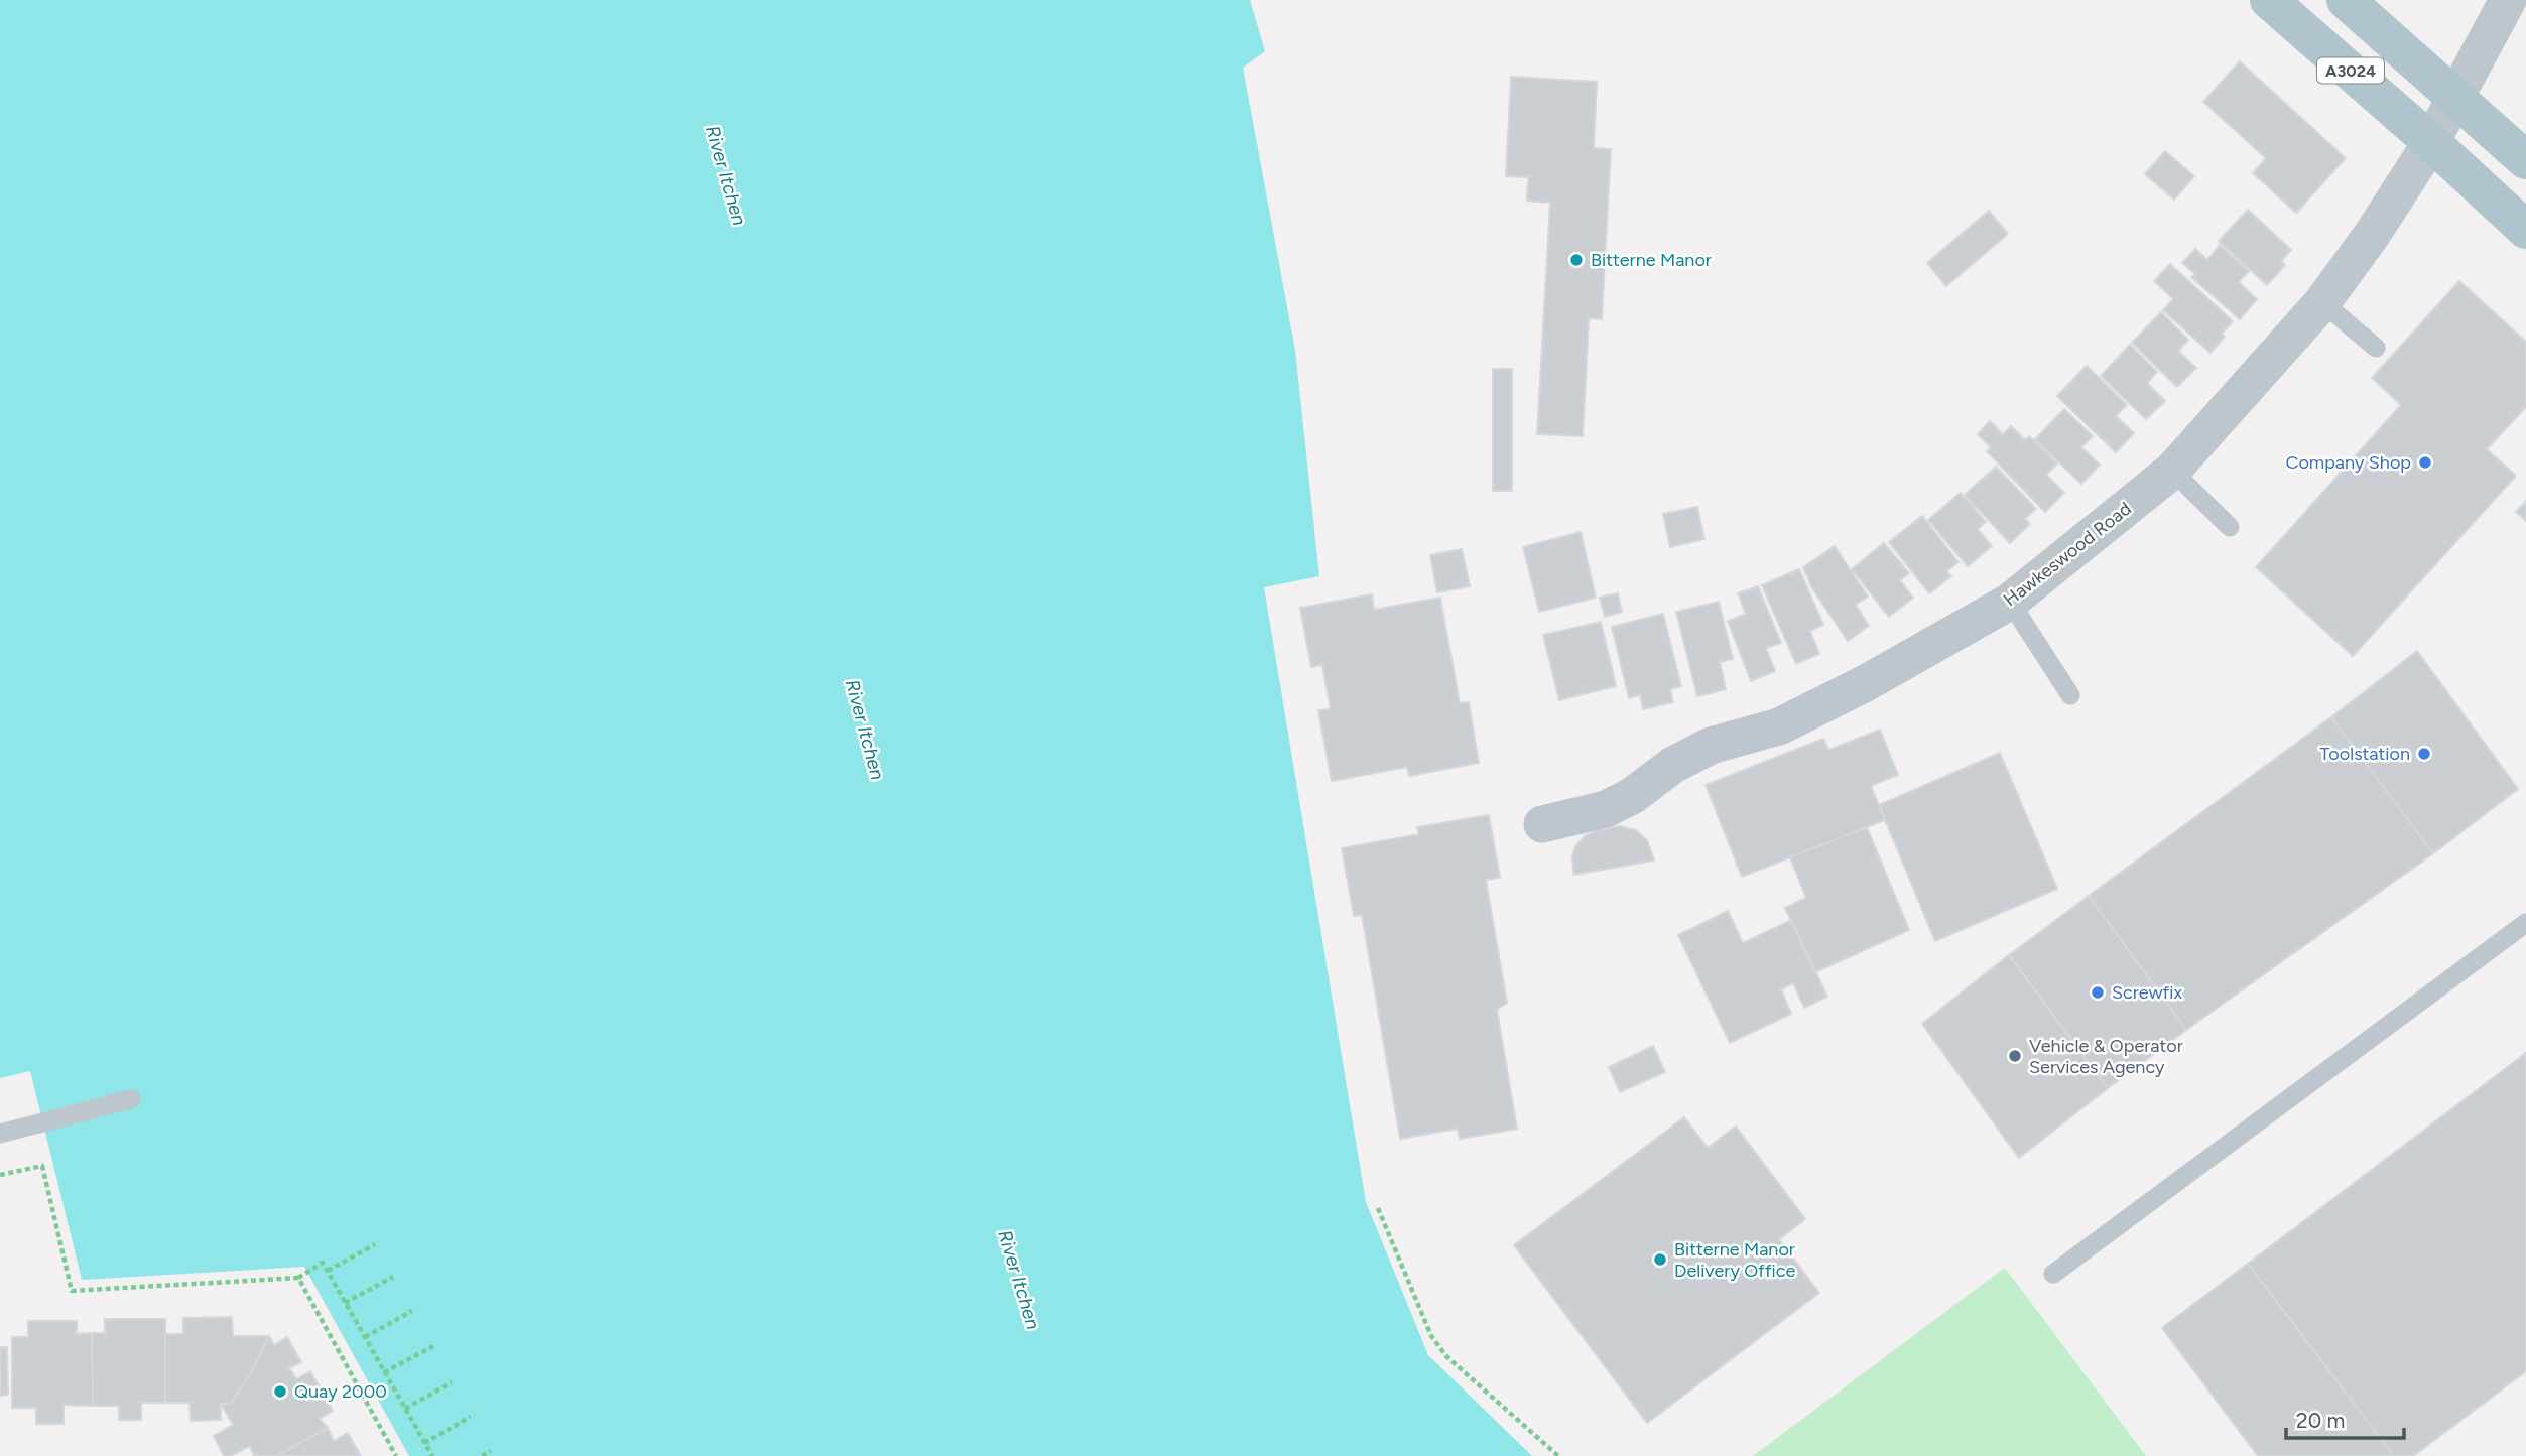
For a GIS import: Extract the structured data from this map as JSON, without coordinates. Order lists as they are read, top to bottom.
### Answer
{
  "streets": {
    "main road": ["A3024"],
    "street": ["Hawkeswood Road"]
  },
  "crossings": [
    ["A3024", "Hawkeswood Road"]
  ],
  "water": ["River Itchen"],
  "places": [
    "Bitterne Manor",
    "Company Shop",
    "Toolstation",
    "Screwfix",
    "Vehicle & Operator Services Agency",
    "Bitterne Manor Delivery Office",
    "Quay 2000"
  ],
  "scale_bar": "20 m"
}
